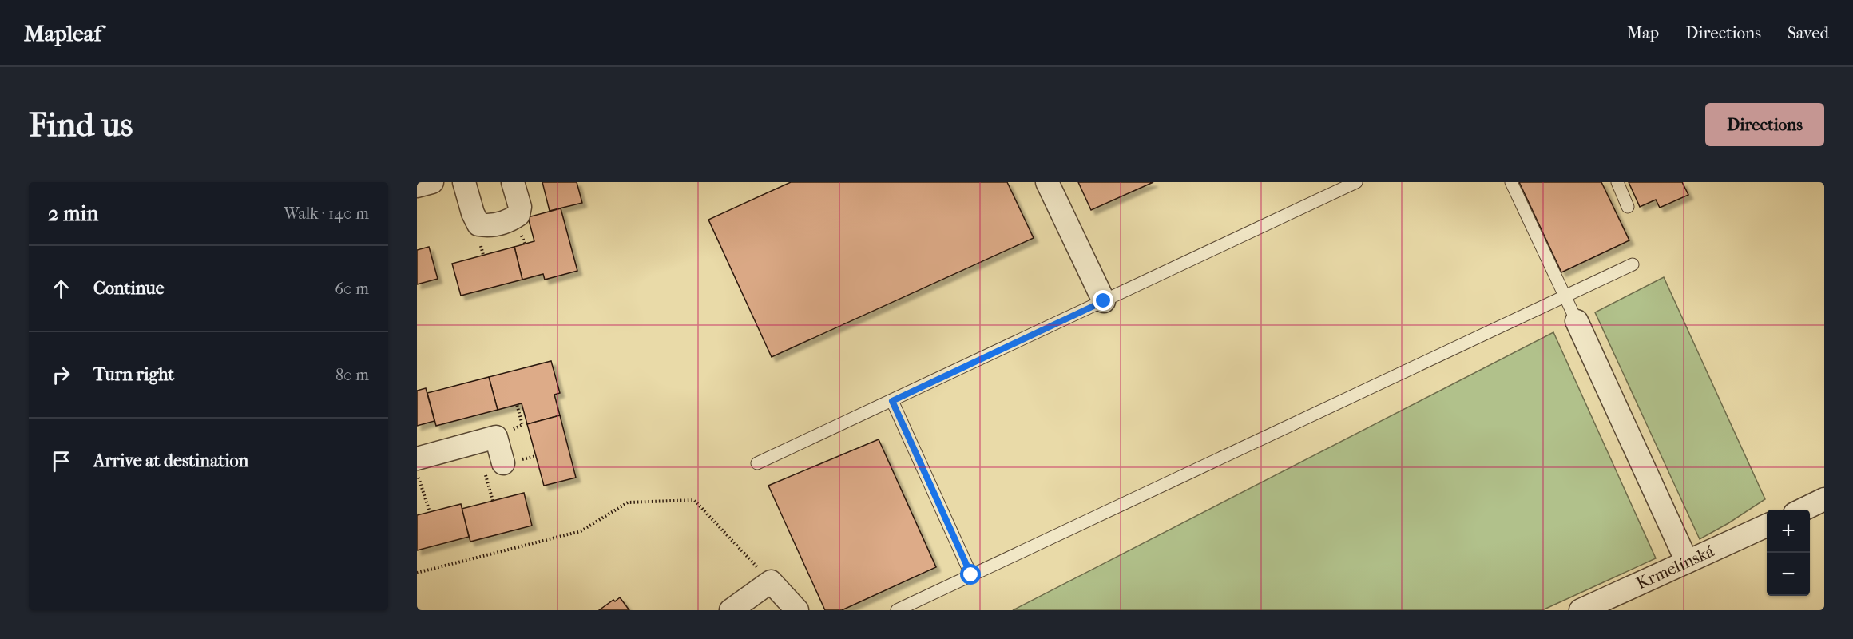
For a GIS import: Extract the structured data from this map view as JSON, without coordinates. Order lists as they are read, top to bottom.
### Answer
{
  "streets": {
    "street": ["Krmelínská"]
  },
  "page": {
    "header": "Mapleaf",
    "nav": ["Map", "Directions", "Saved"],
    "buttons": "Directions",
    "title": "Find us",
    "heading": ["2 min", "Walk · 140 m"],
    "list": [
      ["Continue", "60 m"],
      ["Turn right", "80 m"],
      "Arrive at destination"
    ],
    "map_buttons": ["+", "−"]
  }
}
